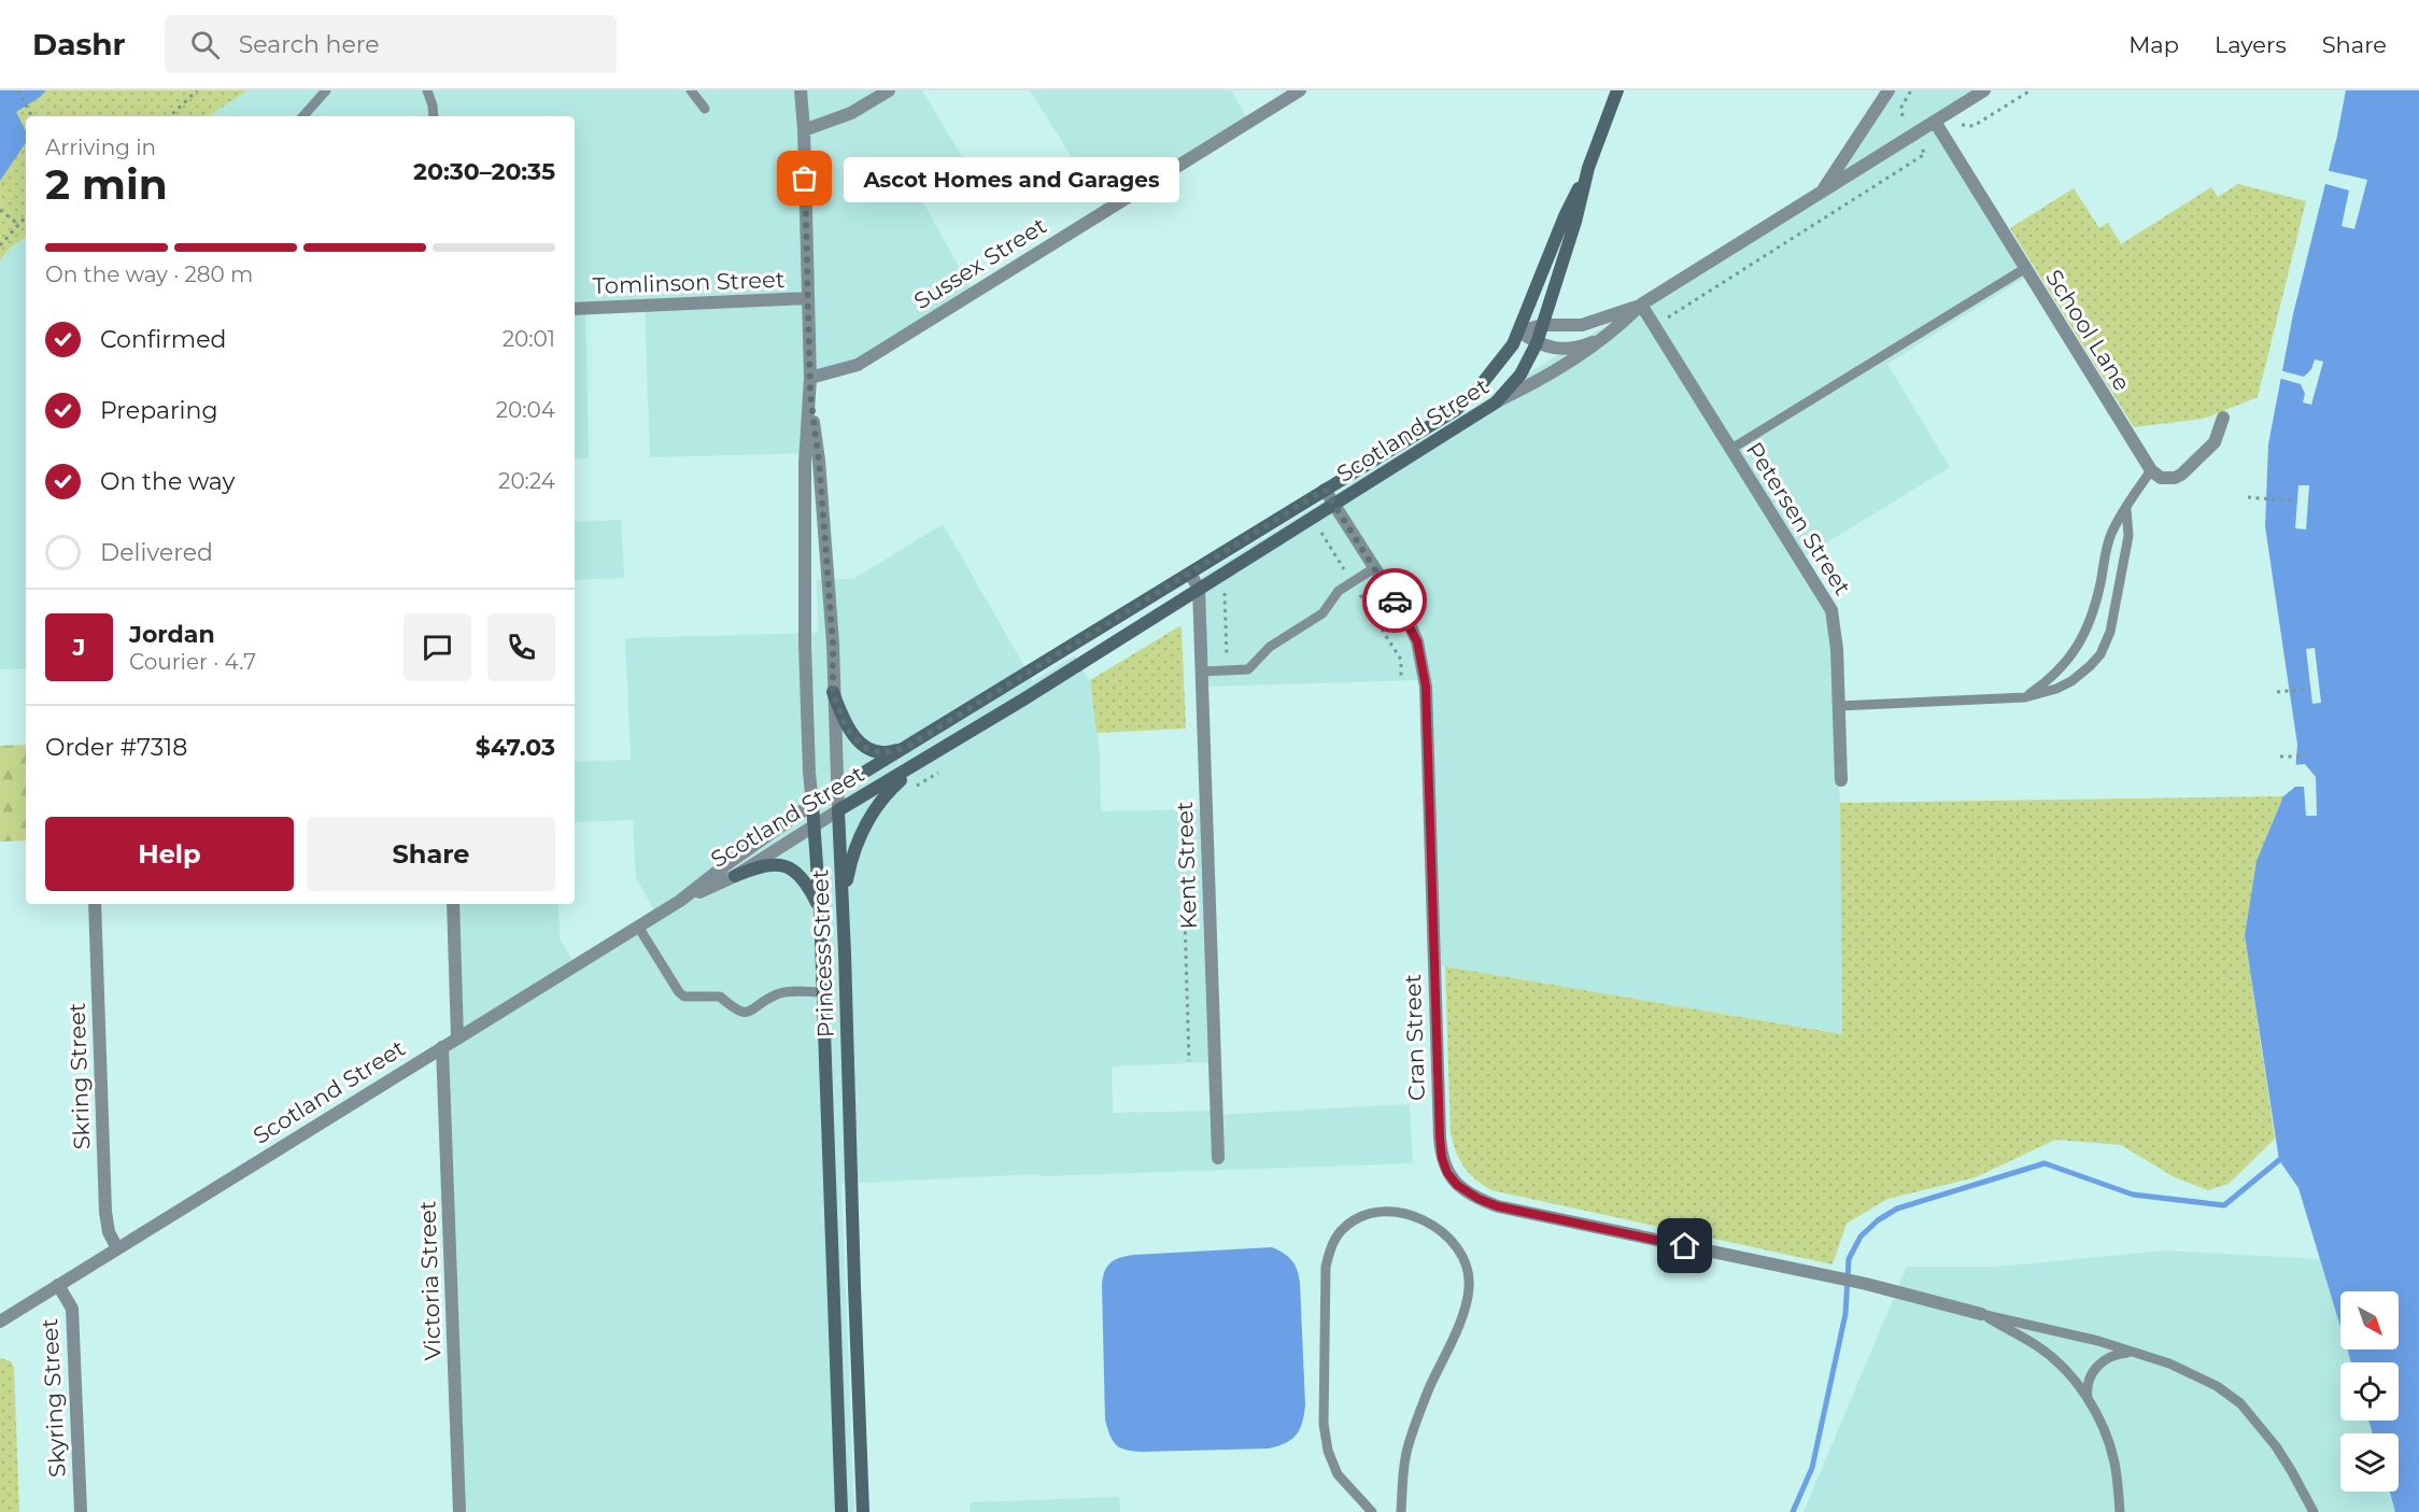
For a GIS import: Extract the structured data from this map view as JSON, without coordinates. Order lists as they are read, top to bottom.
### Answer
{
  "streets": {
    "main road": ["Scotland Street", "Princess Street"],
    "street": [
      "Sussex Street",
      "Tomlinson Street",
      "School Lane",
      "Petersen Street",
      "Kent Street",
      "Cran Street",
      "Skring Street",
      "Victoria Street",
      "Skyring Street"
    ]
  },
  "crossings": [
    ["Sussex Street", "Princess Street"],
    ["Tomlinson Street", "Princess Street"],
    ["School Lane", "Scotland Street"],
    ["Scotland Street", "Petersen Street"],
    ["Scotland Street", "Kent Street"],
    ["Scotland Street", "Princess Street"],
    ["Scotland Street", "Cran Street"],
    ["Scotland Street", "Skring Street"],
    ["Scotland Street", "Victoria Street"],
    ["Scotland Street", "Skyring Street"]
  ],
  "places": ["Ascot Homes and Garages"],
  "north": "bottom right",
  "page": {
    "header": "Dashr",
    "search": "Search here",
    "nav": ["Map", "Layers", "Share"],
    "heading": ["2 min", "Arriving in", "20:30–20:35"],
    "panel": [
      "Jordan",
      "Courier · 4.7",
      "Order #7318",
      "$47.03"
    ],
    "bubble": "Ascot Homes and Garages",
    "bar": "On the way · 280 m",
    "list": [
      ["Confirmed", "20:01"],
      ["Preparing", "20:04"],
      ["On the way", "20:24"],
      "Delivered"
    ],
    "round": "J",
    "buttons": ["Help", "Share"]
  }
}
